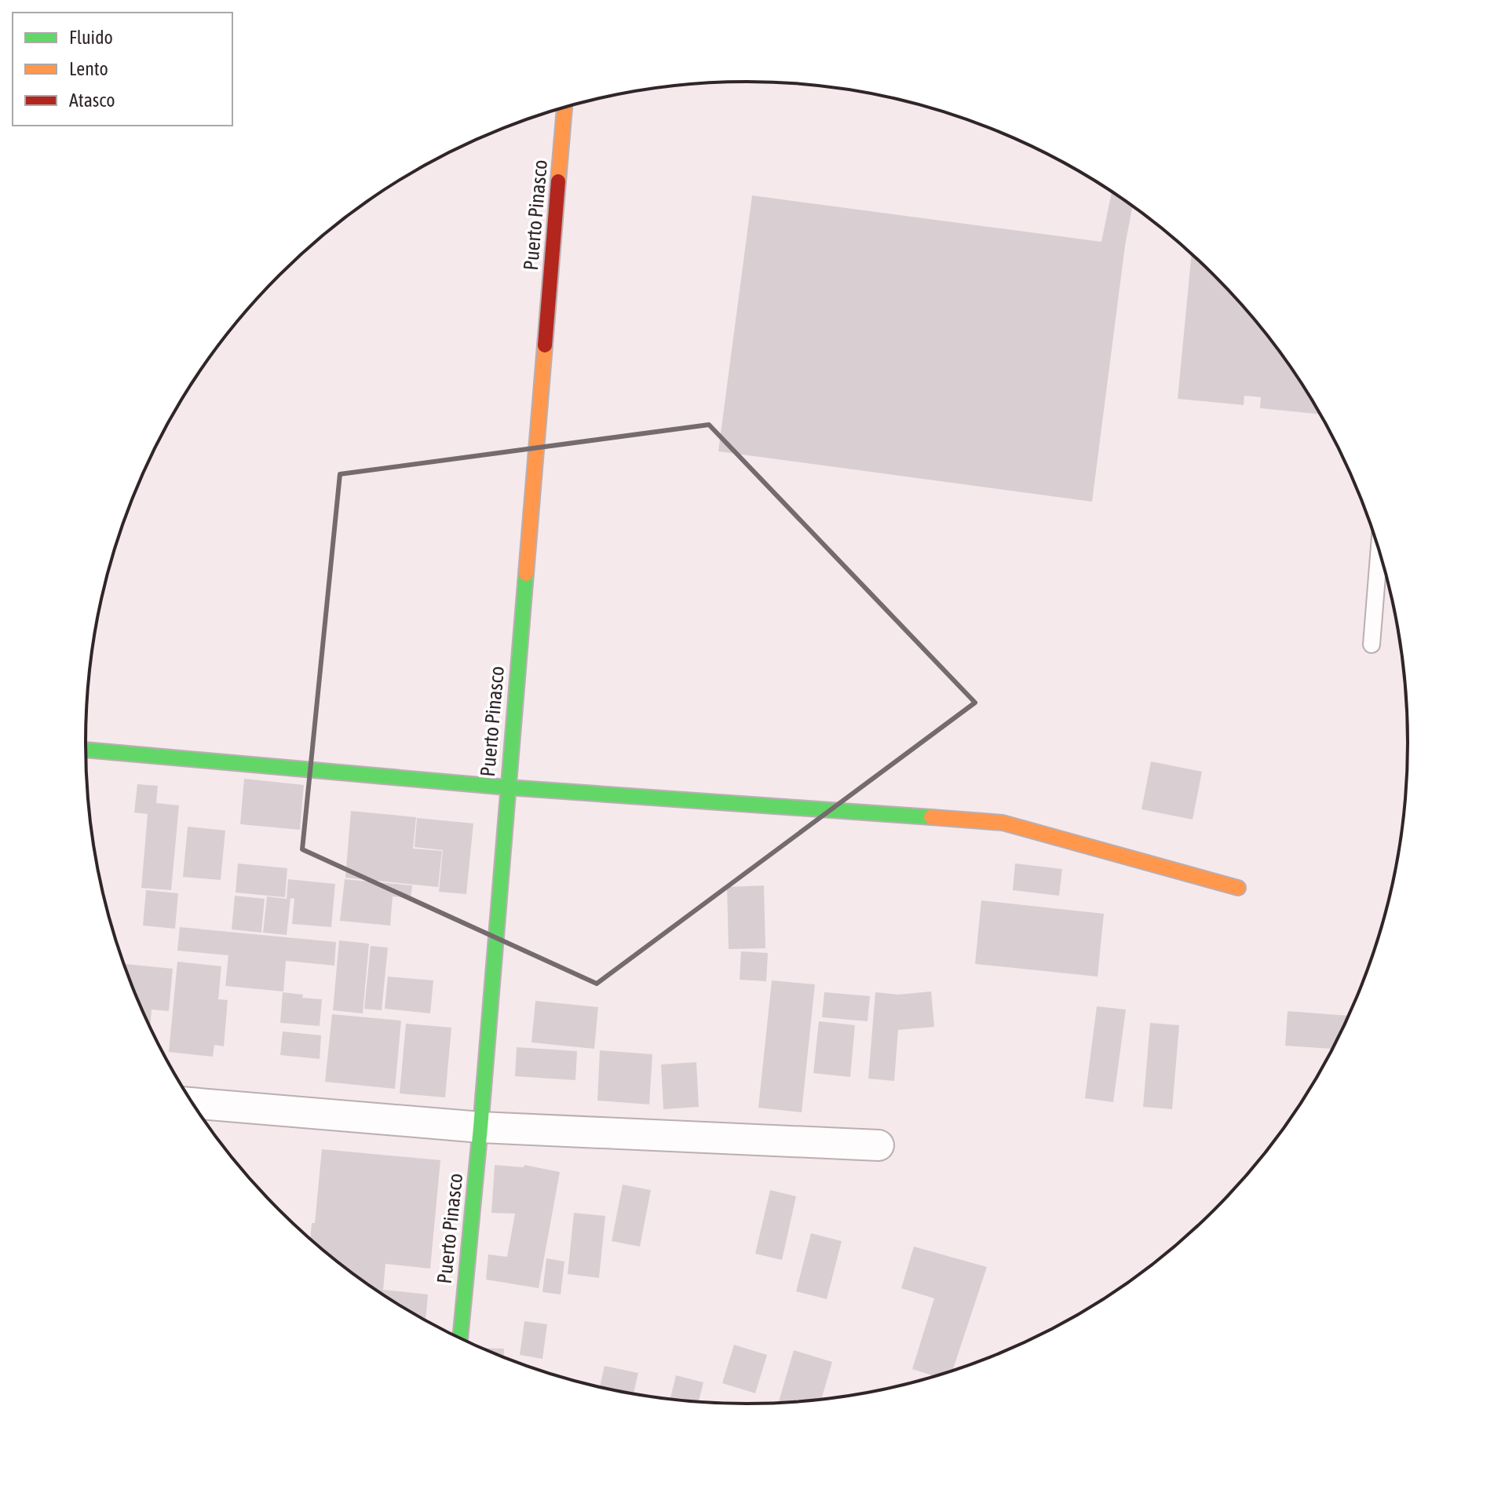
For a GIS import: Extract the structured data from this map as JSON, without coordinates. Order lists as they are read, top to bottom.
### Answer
{
  "streets": {
    "street": ["Puerto Pinasco"]
  },
  "legend": ["Fluido", "Lento", "Atasco"]
}
